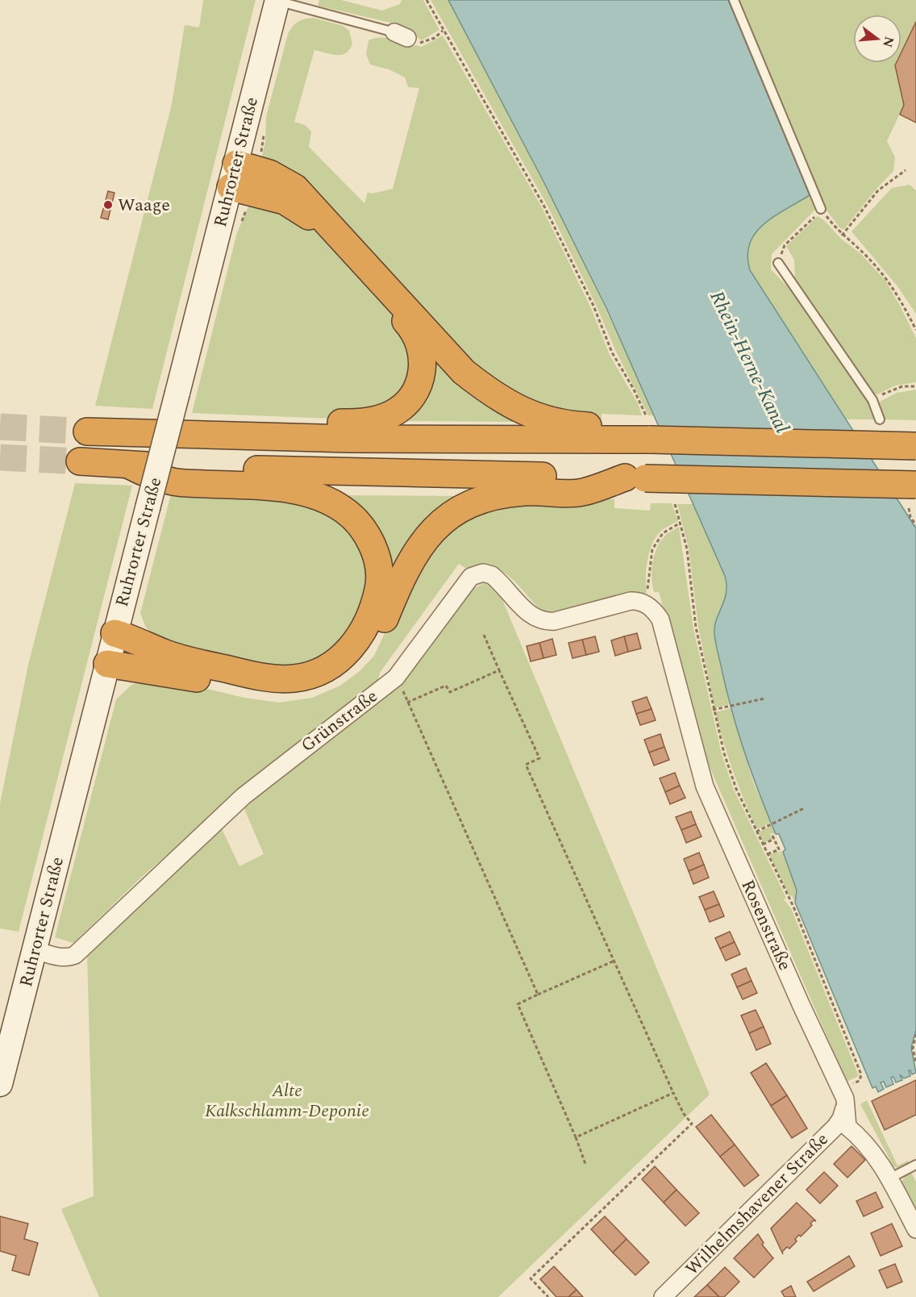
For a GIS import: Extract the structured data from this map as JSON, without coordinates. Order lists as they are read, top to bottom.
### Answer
{
  "streets": {
    "main road": ["Ruhrorter Straße"],
    "street": ["Grünstraße", "Rosenstraße", "Wilhelmshavener Straße"]
  },
  "crossings": [
    ["Ruhrorter Straße", "Grünstraße"],
    ["Grünstraße", "Rosenstraße"],
    ["Rosenstraße", "Wilhelmshavener Straße"]
  ],
  "water": ["Rhein-Herne-Kanal"],
  "parks": ["Alte Kalkschlamm-Deponie"],
  "places": ["Waage"],
  "north": "right"
}
